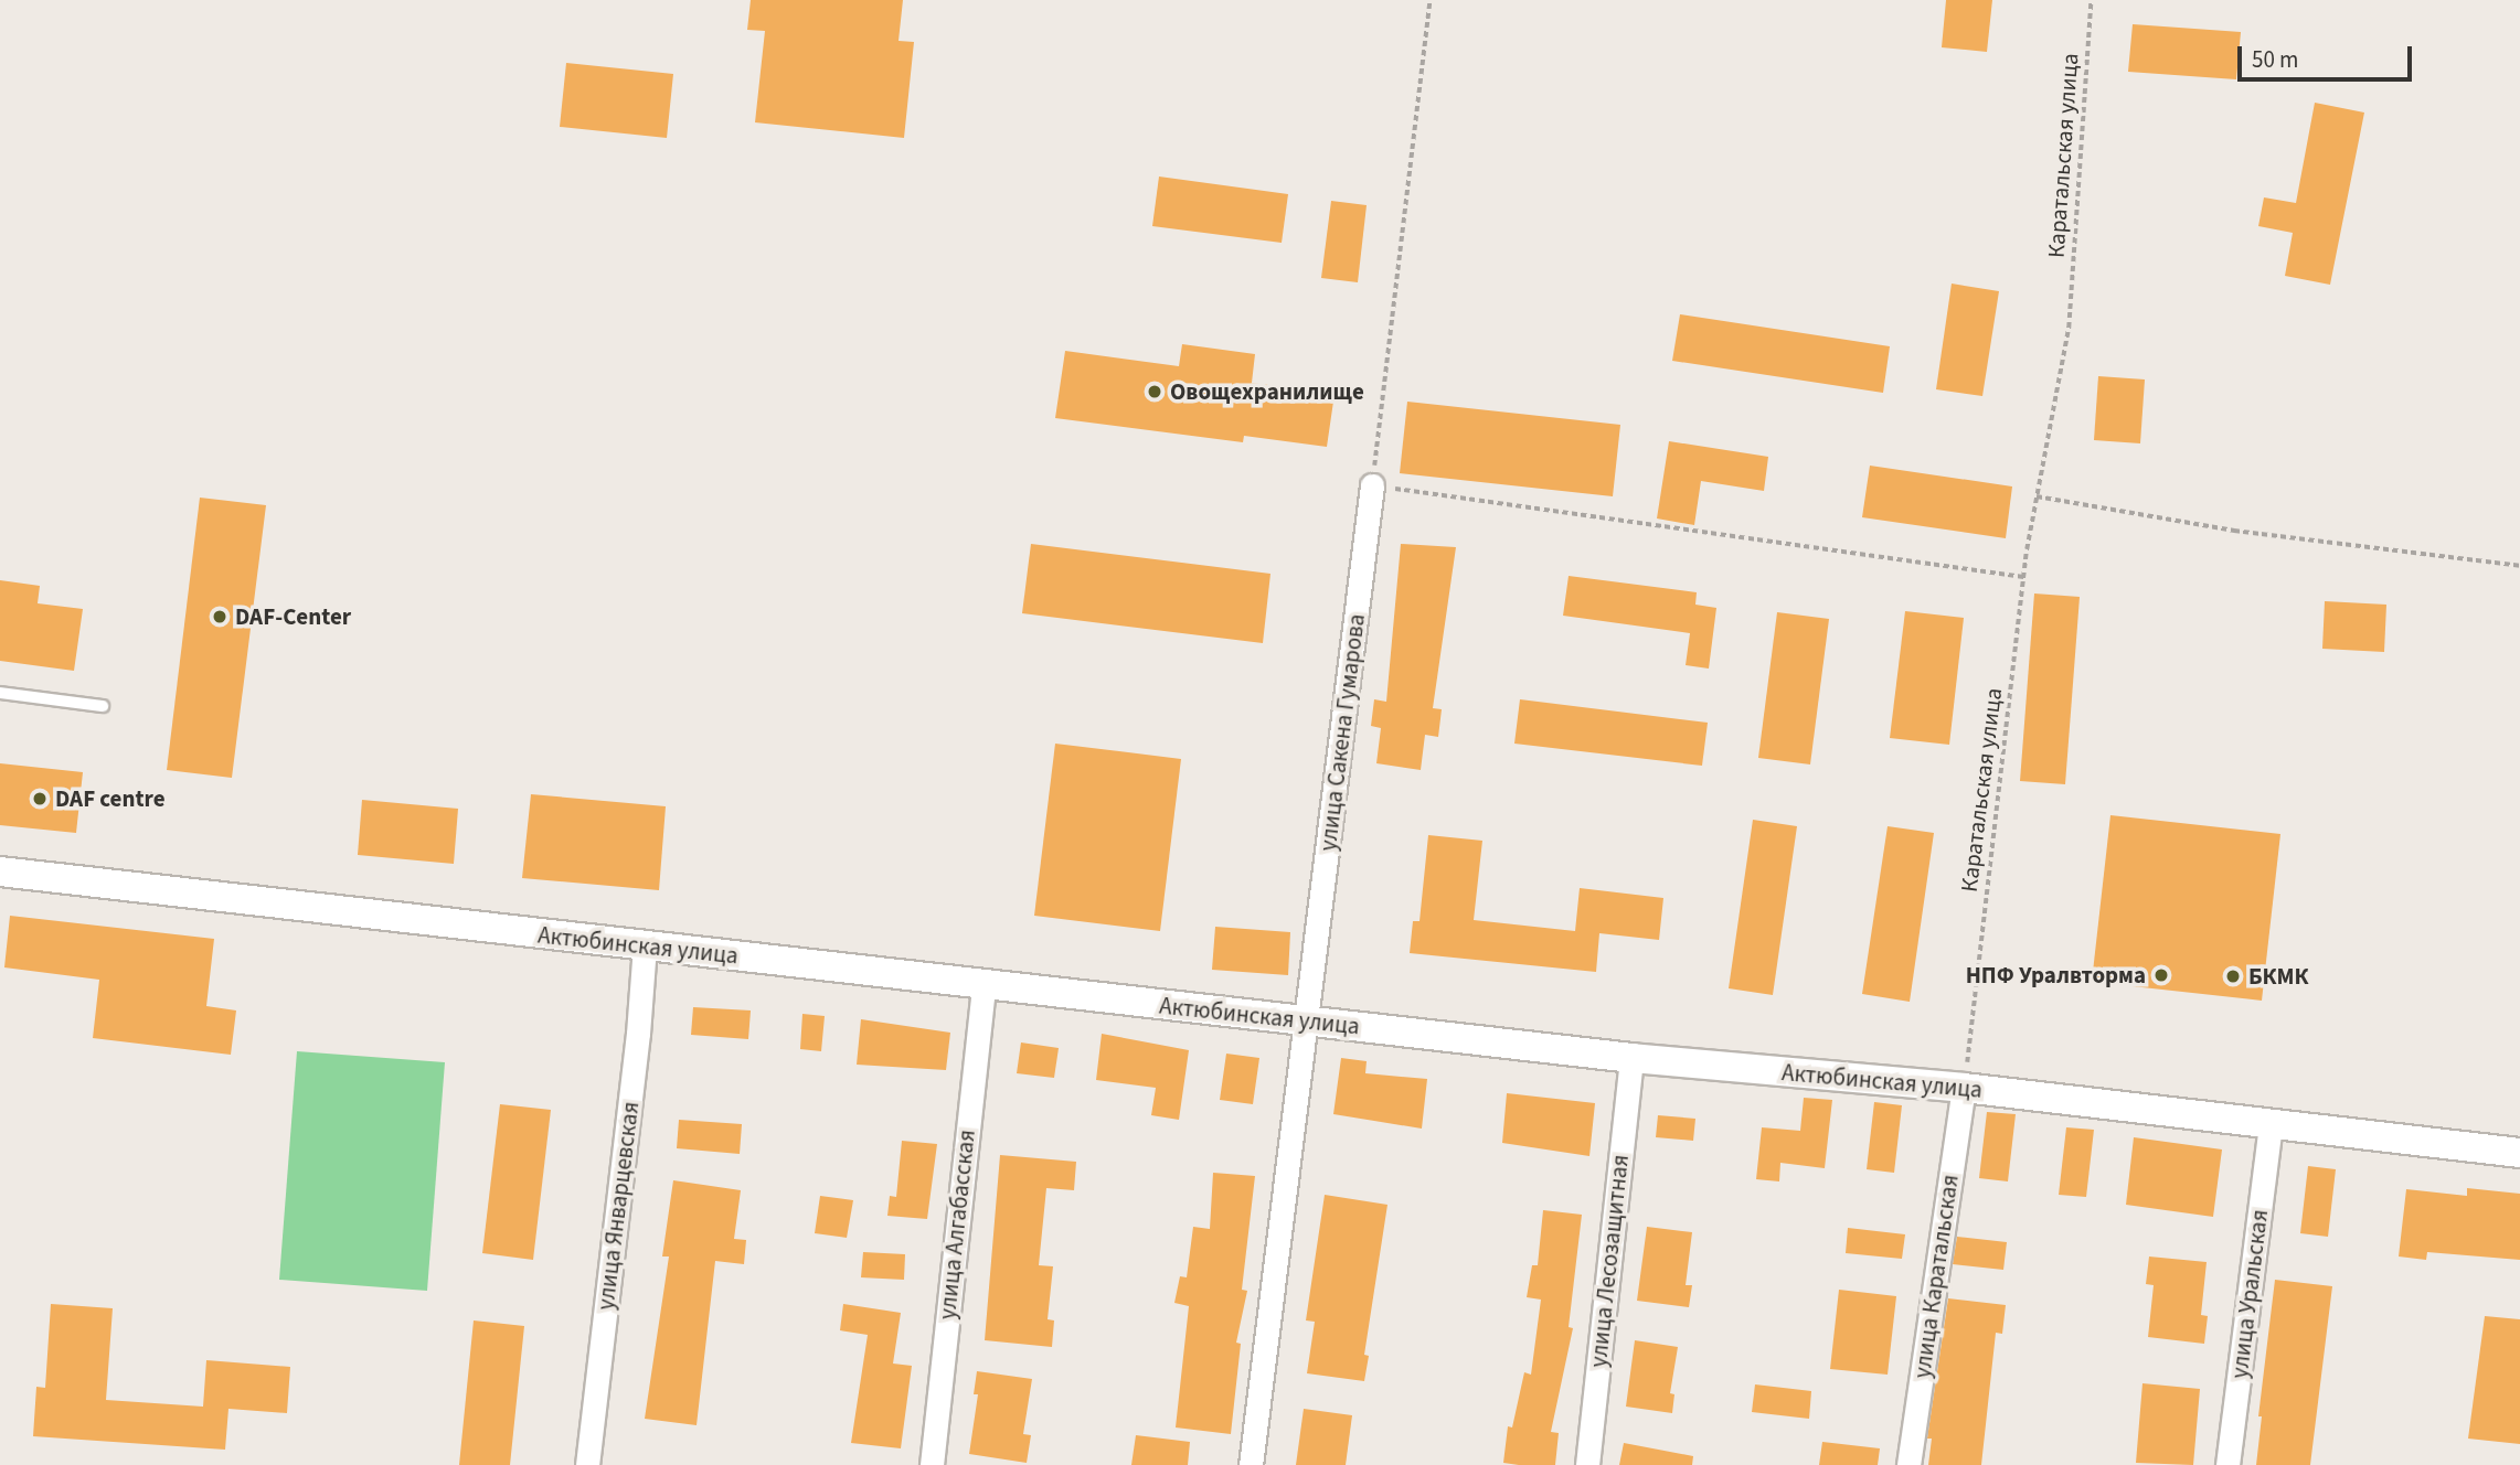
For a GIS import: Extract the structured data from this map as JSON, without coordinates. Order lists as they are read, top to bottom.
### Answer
{
  "streets": {
    "street": [
      "улица Сакена Гумарова",
      "Актюбинская улица",
      "улица Январцевская",
      "улица Алгабасская",
      "улица Лесозащитная",
      "улица Каратальская",
      "улица Уральская"
    ],
    "path": ["Каратальская улица"]
  },
  "crossings": [
    ["Каратальская улица", "Актюбинская улица"],
    ["Каратальская улица", "улица Каратальская"],
    ["улица Сакена Гумарова", "Актюбинская улица"],
    ["Актюбинская улица", "улица Январцевская"],
    ["Актюбинская улица", "улица Алгабасская"],
    ["Актюбинская улица", "улица Лесозащитная"],
    ["Актюбинская улица", "улица Каратальская"],
    ["Актюбинская улица", "улица Уральская"]
  ],
  "places": [
    "Овощехранилище",
    "DAF-Center",
    "DAF centre",
    "НПФ Уралвторма",
    "БКМК"
  ],
  "scale_bar": "50 m"
}
